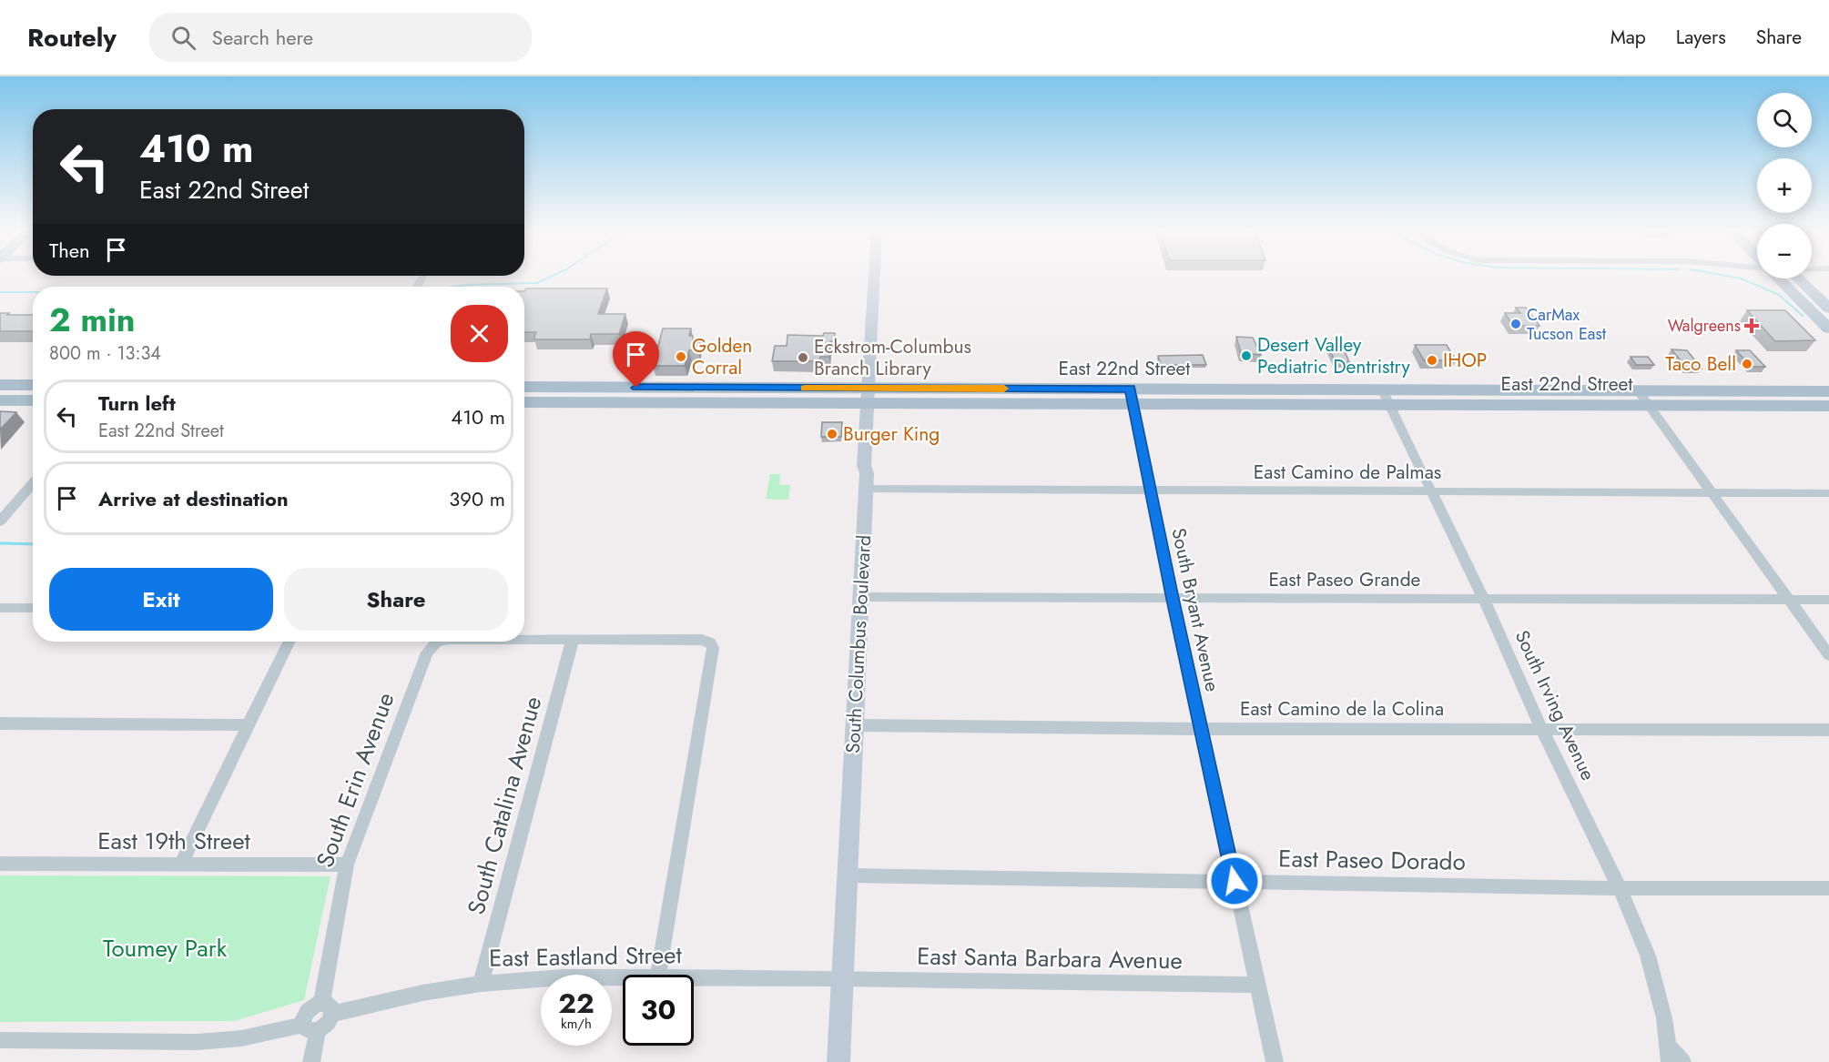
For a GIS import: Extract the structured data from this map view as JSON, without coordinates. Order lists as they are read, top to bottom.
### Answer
{
  "streets": {
    "main road": ["East 22nd Street"],
    "street": [
      "East Camino de Palmas",
      "East Paseo Grande",
      "South Bryant Avenue",
      "South Columbus Boulevard",
      "South Irving Avenue",
      "East Camino de la Colina",
      "South Erin Avenue",
      "South Catalina Avenue",
      "East 19th Street",
      "East Paseo Dorado",
      "East Eastland Street",
      "East Santa Barbara Avenue"
    ]
  },
  "crossings": [
    ["East 22nd Street", "South Bryant Avenue"],
    ["East 22nd Street", "South Columbus Boulevard"],
    ["East 22nd Street", "South Irving Avenue"],
    ["East Camino de Palmas", "South Bryant Avenue"],
    ["East Camino de Palmas", "South Columbus Boulevard"],
    ["East Camino de Palmas", "South Irving Avenue"],
    ["East Paseo Grande", "South Bryant Avenue"],
    ["East Paseo Grande", "South Columbus Boulevard"],
    ["East Paseo Grande", "South Irving Avenue"],
    ["South Bryant Avenue", "East Camino de la Colina"],
    ["South Bryant Avenue", "East Paseo Dorado"],
    ["South Bryant Avenue", "East Santa Barbara Avenue"],
    ["South Columbus Boulevard", "East Camino de la Colina"],
    ["South Columbus Boulevard", "East Paseo Dorado"],
    ["South Columbus Boulevard", "East Eastland Street"],
    ["South Columbus Boulevard", "East Santa Barbara Avenue"],
    ["South Irving Avenue", "East Camino de la Colina"],
    ["South Irving Avenue", "East Paseo Dorado"],
    ["South Erin Avenue", "East 19th Street"],
    ["South Erin Avenue", "East Eastland Street"],
    ["South Catalina Avenue", "East Eastland Street"],
    ["East Eastland Street", "East Santa Barbara Avenue"]
  ],
  "parks": ["Toumey Park"],
  "places": {
    "other": [
      "CarMax Tucson East",
      "Desert Valley Pediatric Dentristry",
      "Golden Corral",
      "Eckstrom-Columbus Branch Library",
      "IHOP",
      "Taco Bell",
      "Burger King"
    ],
    "health": ["Walgreens"]
  },
  "page": {
    "header": "Routely",
    "search": "Search here",
    "nav": ["Map", "Layers", "Share"],
    "map_buttons": ["+", "−"],
    "turn": ["410 m", "East 22nd Street"],
    "then": "Then",
    "heading": ["2 min", "800 m · 13:34"],
    "list": [
      {
        "name": "Turn left",
        "note": "East 22nd Street",
        "value": "410 m"
      },
      {
        "name": "Arrive at destination",
        "value": "390 m"
      }
    ],
    "buttons": ["Exit", "Share"],
    "speed": "22 km/h",
    "limit": "30"
  }
}
